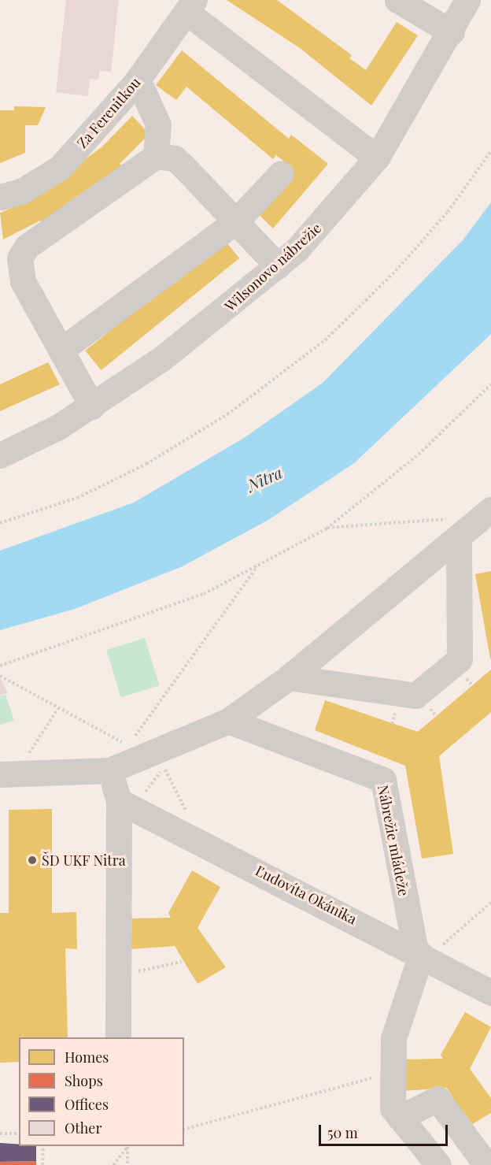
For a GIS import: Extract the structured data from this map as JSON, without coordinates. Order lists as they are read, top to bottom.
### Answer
{
  "streets": {
    "street": [
      "Za Ferenitkou",
      "Wilsonovo nábrežie",
      "Nábrežie mládeže",
      "Ľudovíta Okánika"
    ]
  },
  "crossings": [
    ["Nábrežie mládeže", "Ľudovíta Okánika"]
  ],
  "water": ["Nitra"],
  "places": ["ŠD UKF Nitra"],
  "legend": [
    "Homes",
    "Shops",
    "Offices",
    "Other"
  ],
  "scale_bar": "50 m"
}
